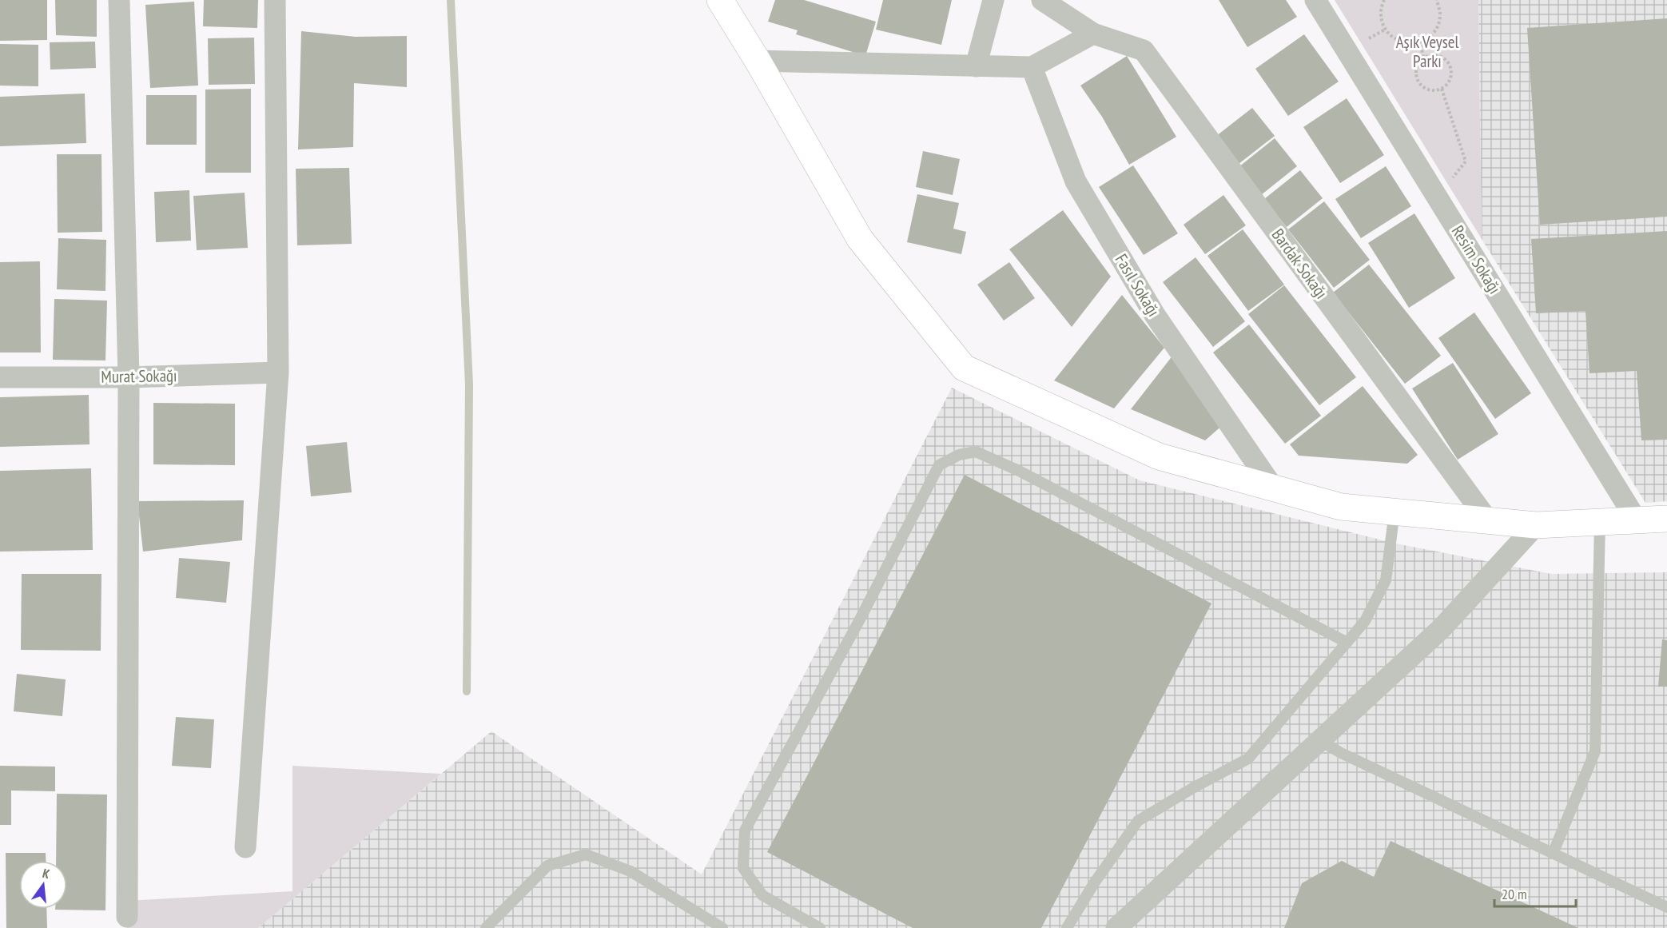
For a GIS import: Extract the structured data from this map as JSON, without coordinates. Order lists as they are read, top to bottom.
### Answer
{
  "streets": {
    "street": [
      "Resim Sokağı",
      "Bardak Sokağı",
      "Fasıl Sokağı",
      "Murat Sokağı"
    ]
  },
  "parks": ["Aşık Veysel Parkı"],
  "scale_bar": "20 m",
  "north": "top"
}
